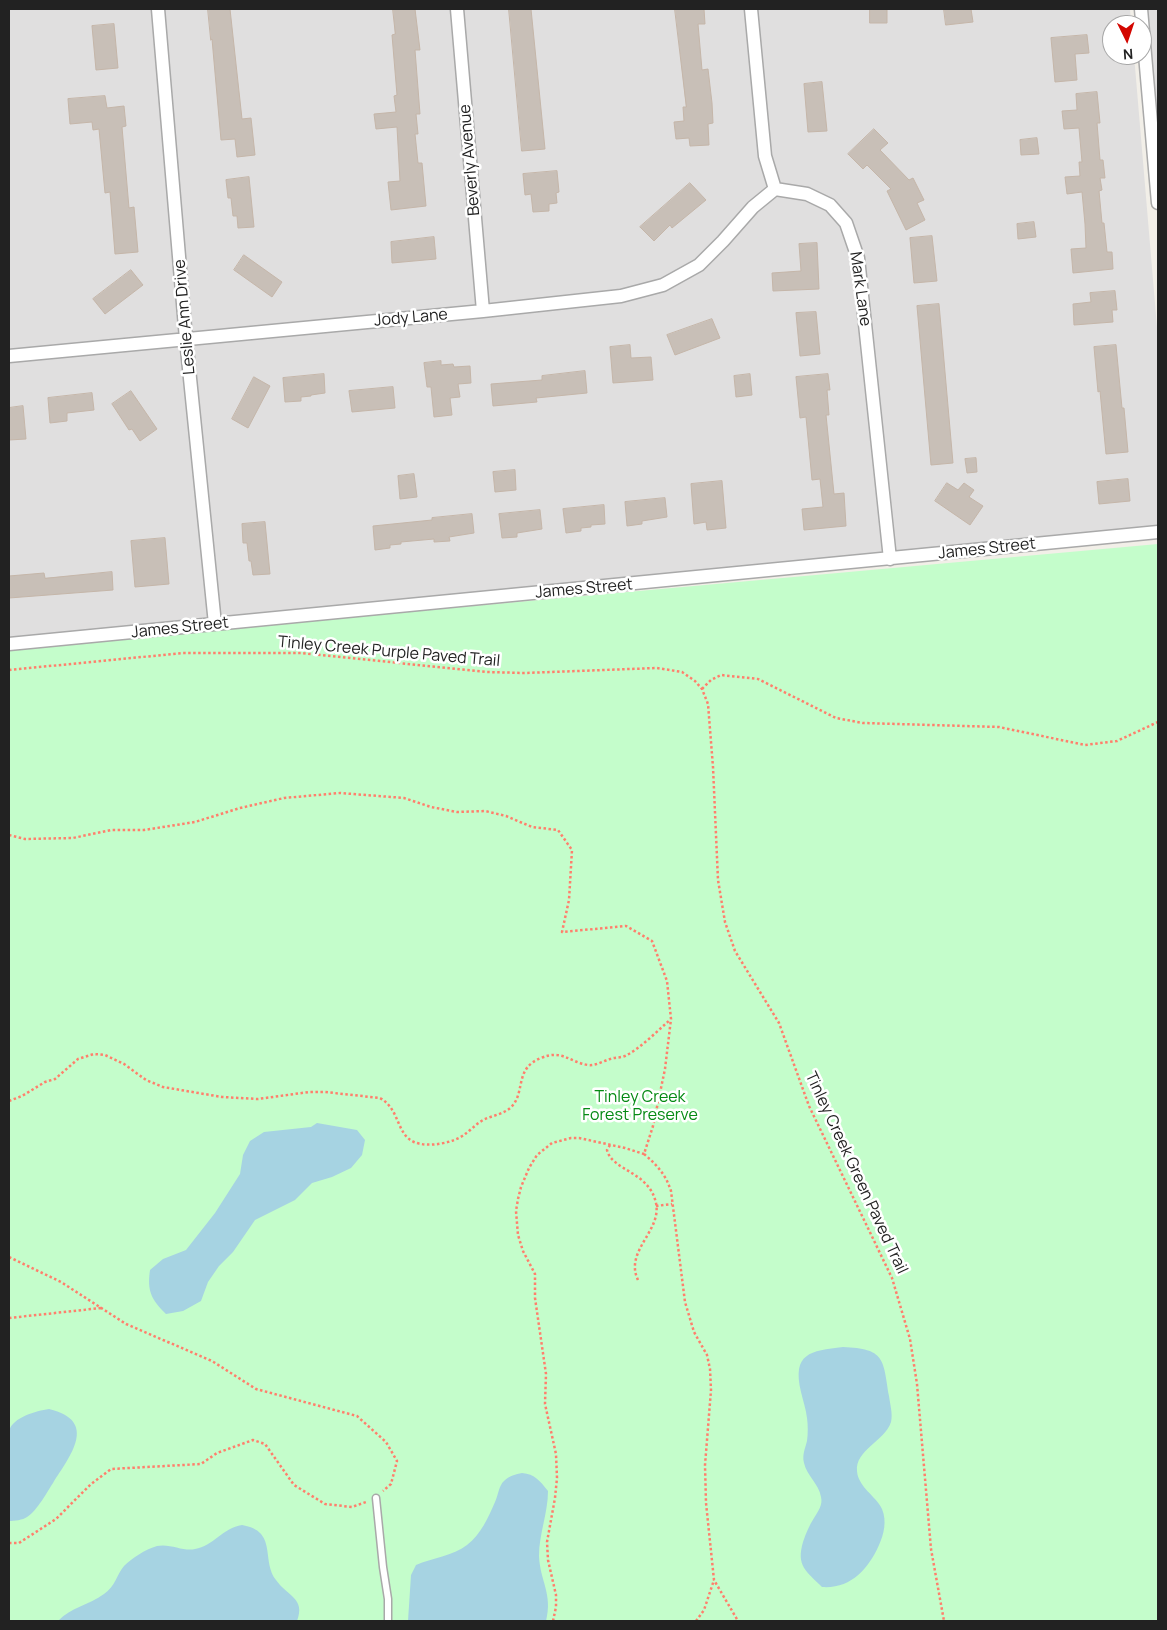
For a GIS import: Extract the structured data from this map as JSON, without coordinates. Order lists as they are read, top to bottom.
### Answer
{
  "streets": {
    "street": [
      "Beverly Avenue",
      "Mark Lane",
      "Leslie Ann Drive",
      "Jody Lane",
      "James Street"
    ],
    "path": ["Tinley Creek Purple Paved Trail", "Tinley Creek Green Paved Trail"]
  },
  "crossings": [
    ["Beverly Avenue", "Jody Lane"],
    ["Mark Lane", "Jody Lane"],
    ["Mark Lane", "James Street"],
    ["Leslie Ann Drive", "Jody Lane"],
    ["Leslie Ann Drive", "James Street"],
    ["Tinley Creek Purple Paved Trail", "Tinley Creek Green Paved Trail"]
  ],
  "parks": ["Tinley Creek Forest Preserve"],
  "north": "bottom"
}
